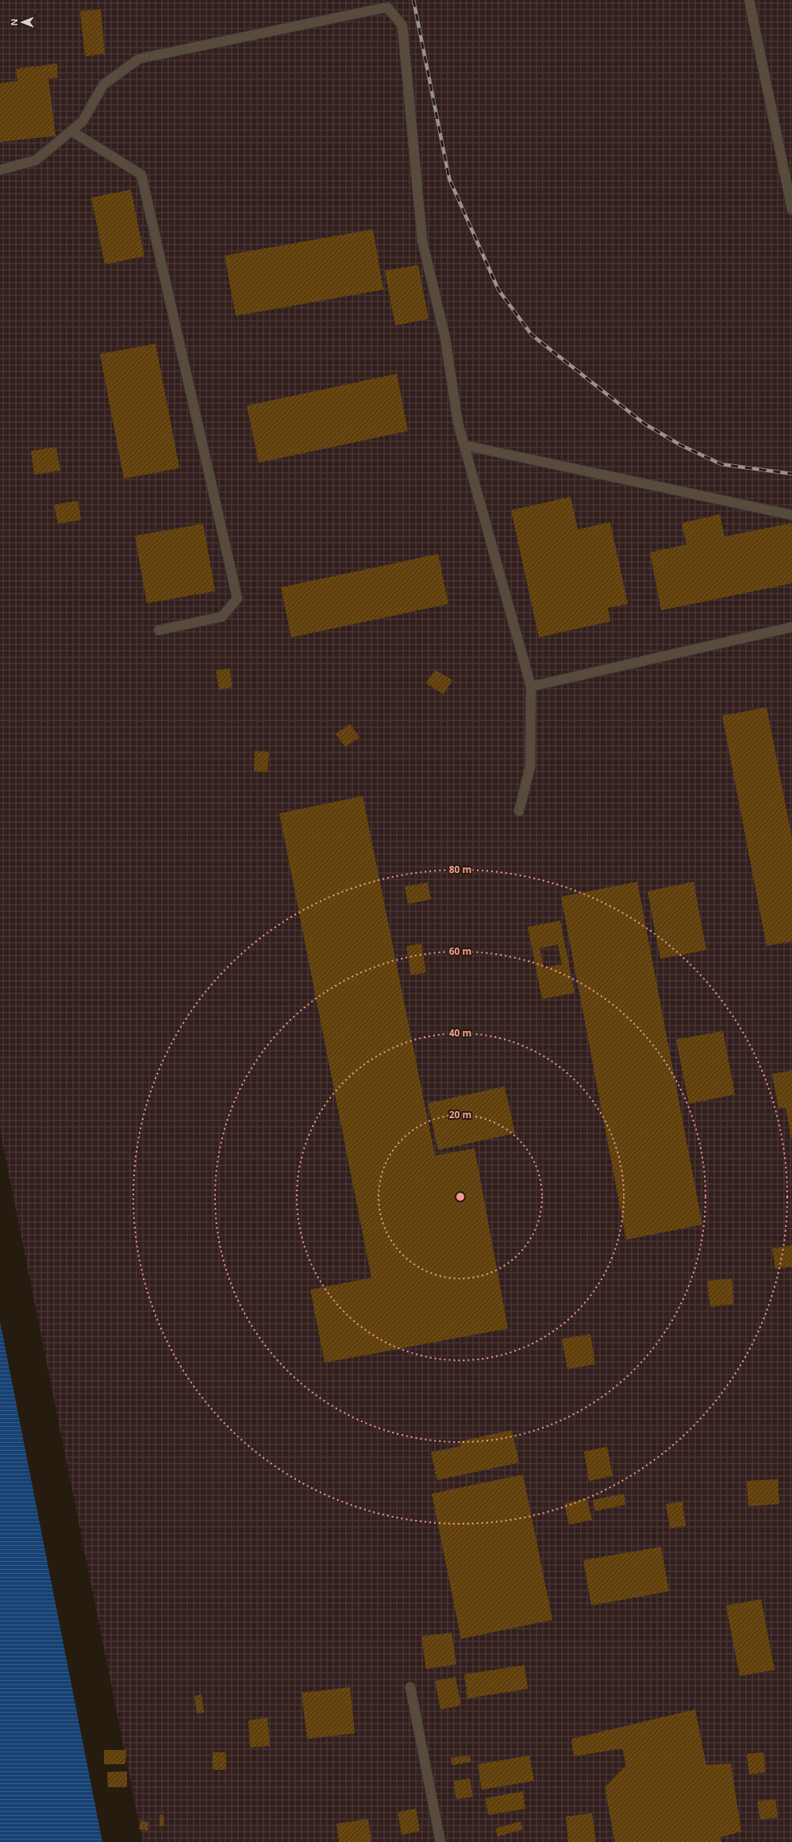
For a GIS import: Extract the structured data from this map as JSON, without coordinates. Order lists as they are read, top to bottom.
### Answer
{
  "north": "left",
  "rings": [
    "80 m",
    "60 m",
    "40 m",
    "20 m"
  ]
}
